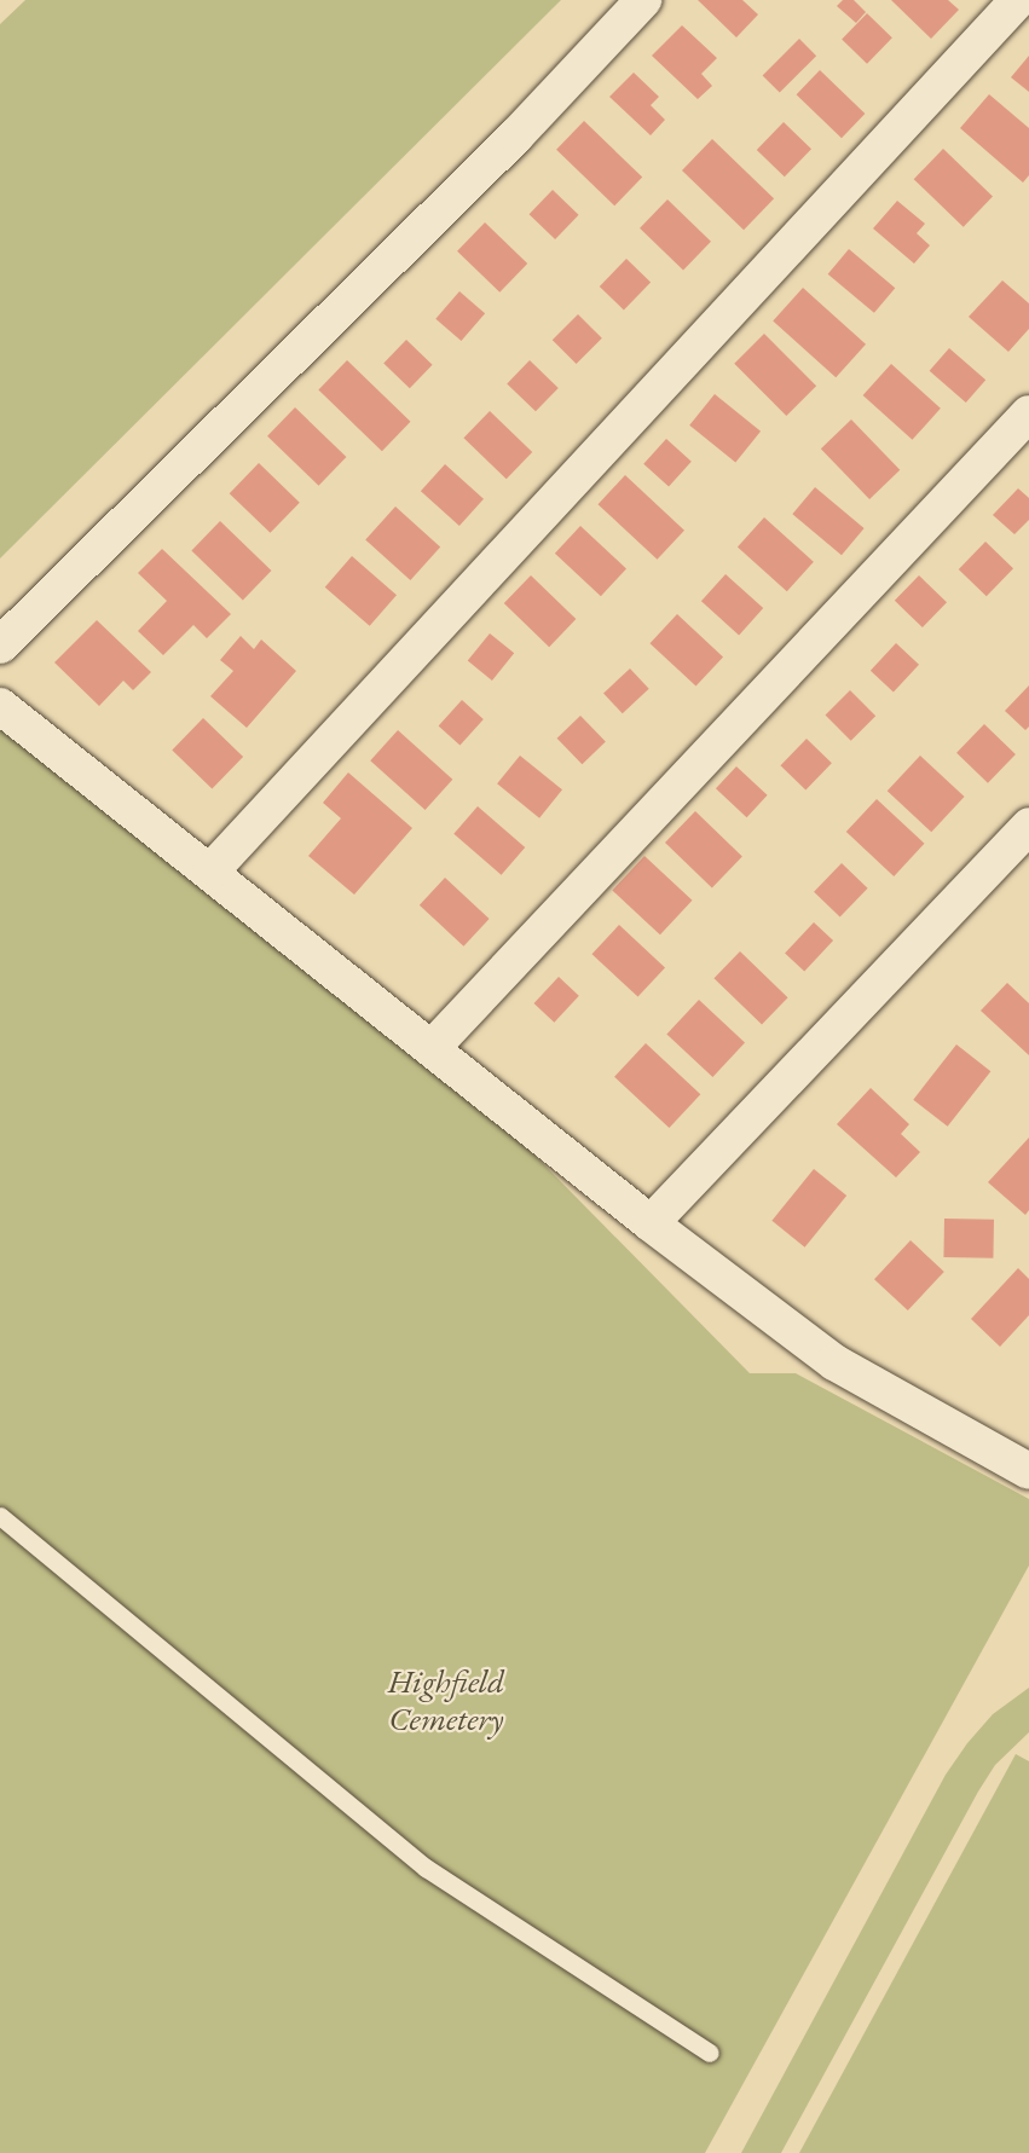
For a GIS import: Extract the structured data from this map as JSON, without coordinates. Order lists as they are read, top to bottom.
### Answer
{
  "parks": ["Highfield Cemetery"]
}
